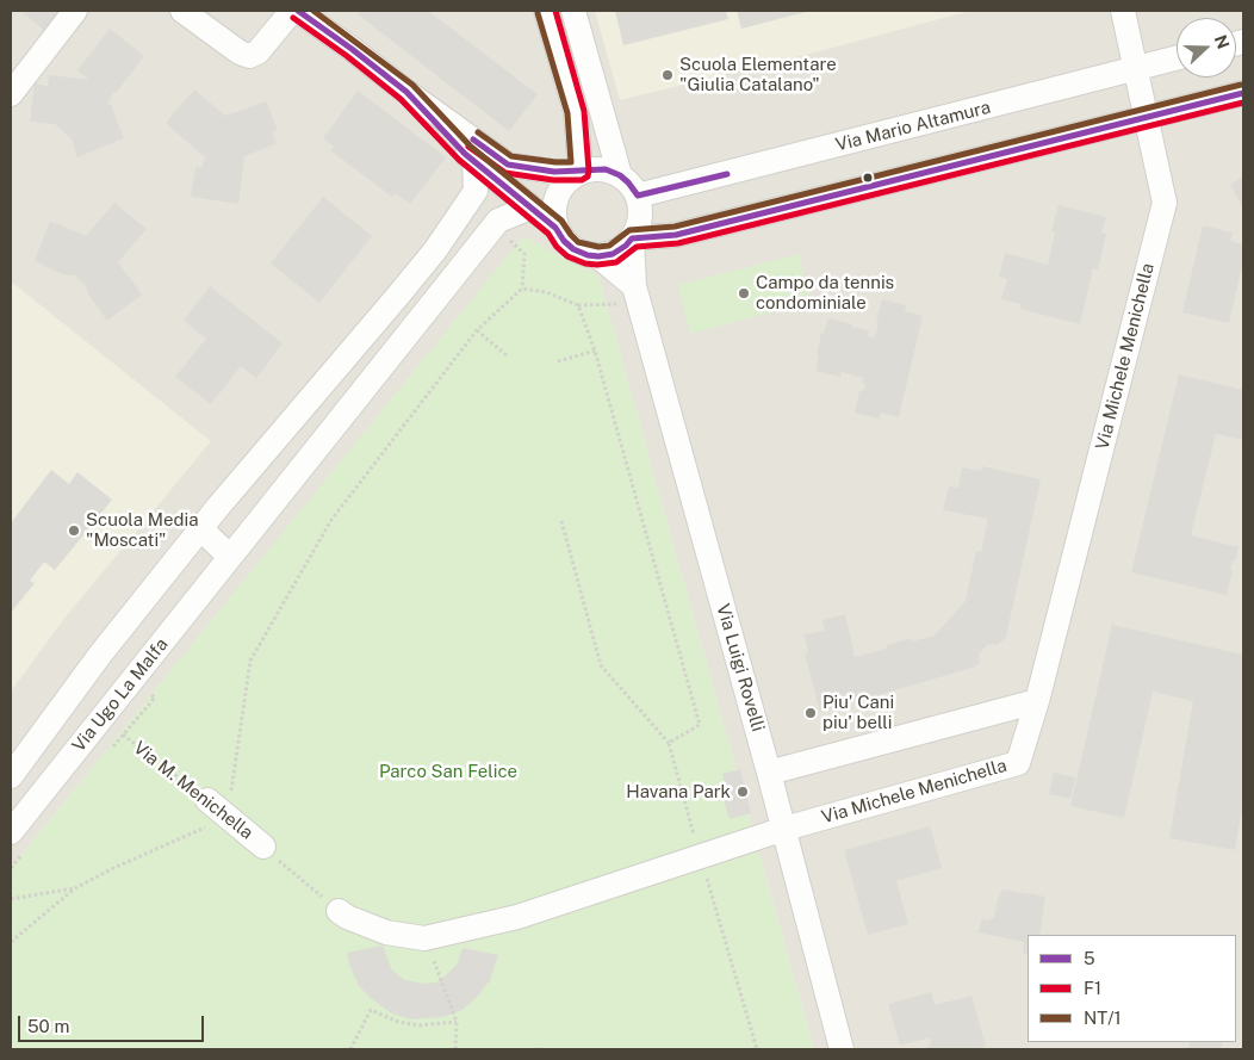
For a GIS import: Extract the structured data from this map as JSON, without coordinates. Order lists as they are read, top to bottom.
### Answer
{
  "streets": {
    "street": [
      "Via Mario Altamura",
      "Via Michele Menichella",
      "Via Luigi Rovelli",
      "Via Ugo La Malfa",
      "Via M. Menichella"
    ]
  },
  "crossings": [
    ["Via Mario Altamura", "Via Michele Menichella"],
    ["Via Michele Menichella", "Via Luigi Rovelli"]
  ],
  "parks": ["Parco San Felice"],
  "places": [
    "Scuola Elementare \"Giulia Catalano\"",
    "Campo da tennis condominiale",
    "Scuola Media \"Moscati\"",
    "Piu' Cani piu' belli",
    "Havana Park"
  ],
  "lines": ["transit line 5", "transit line F1", "transit line NT/1"],
  "legend": ["5", "F1", "NT/1"],
  "scale_bar": "50 m",
  "north": "right"
}
